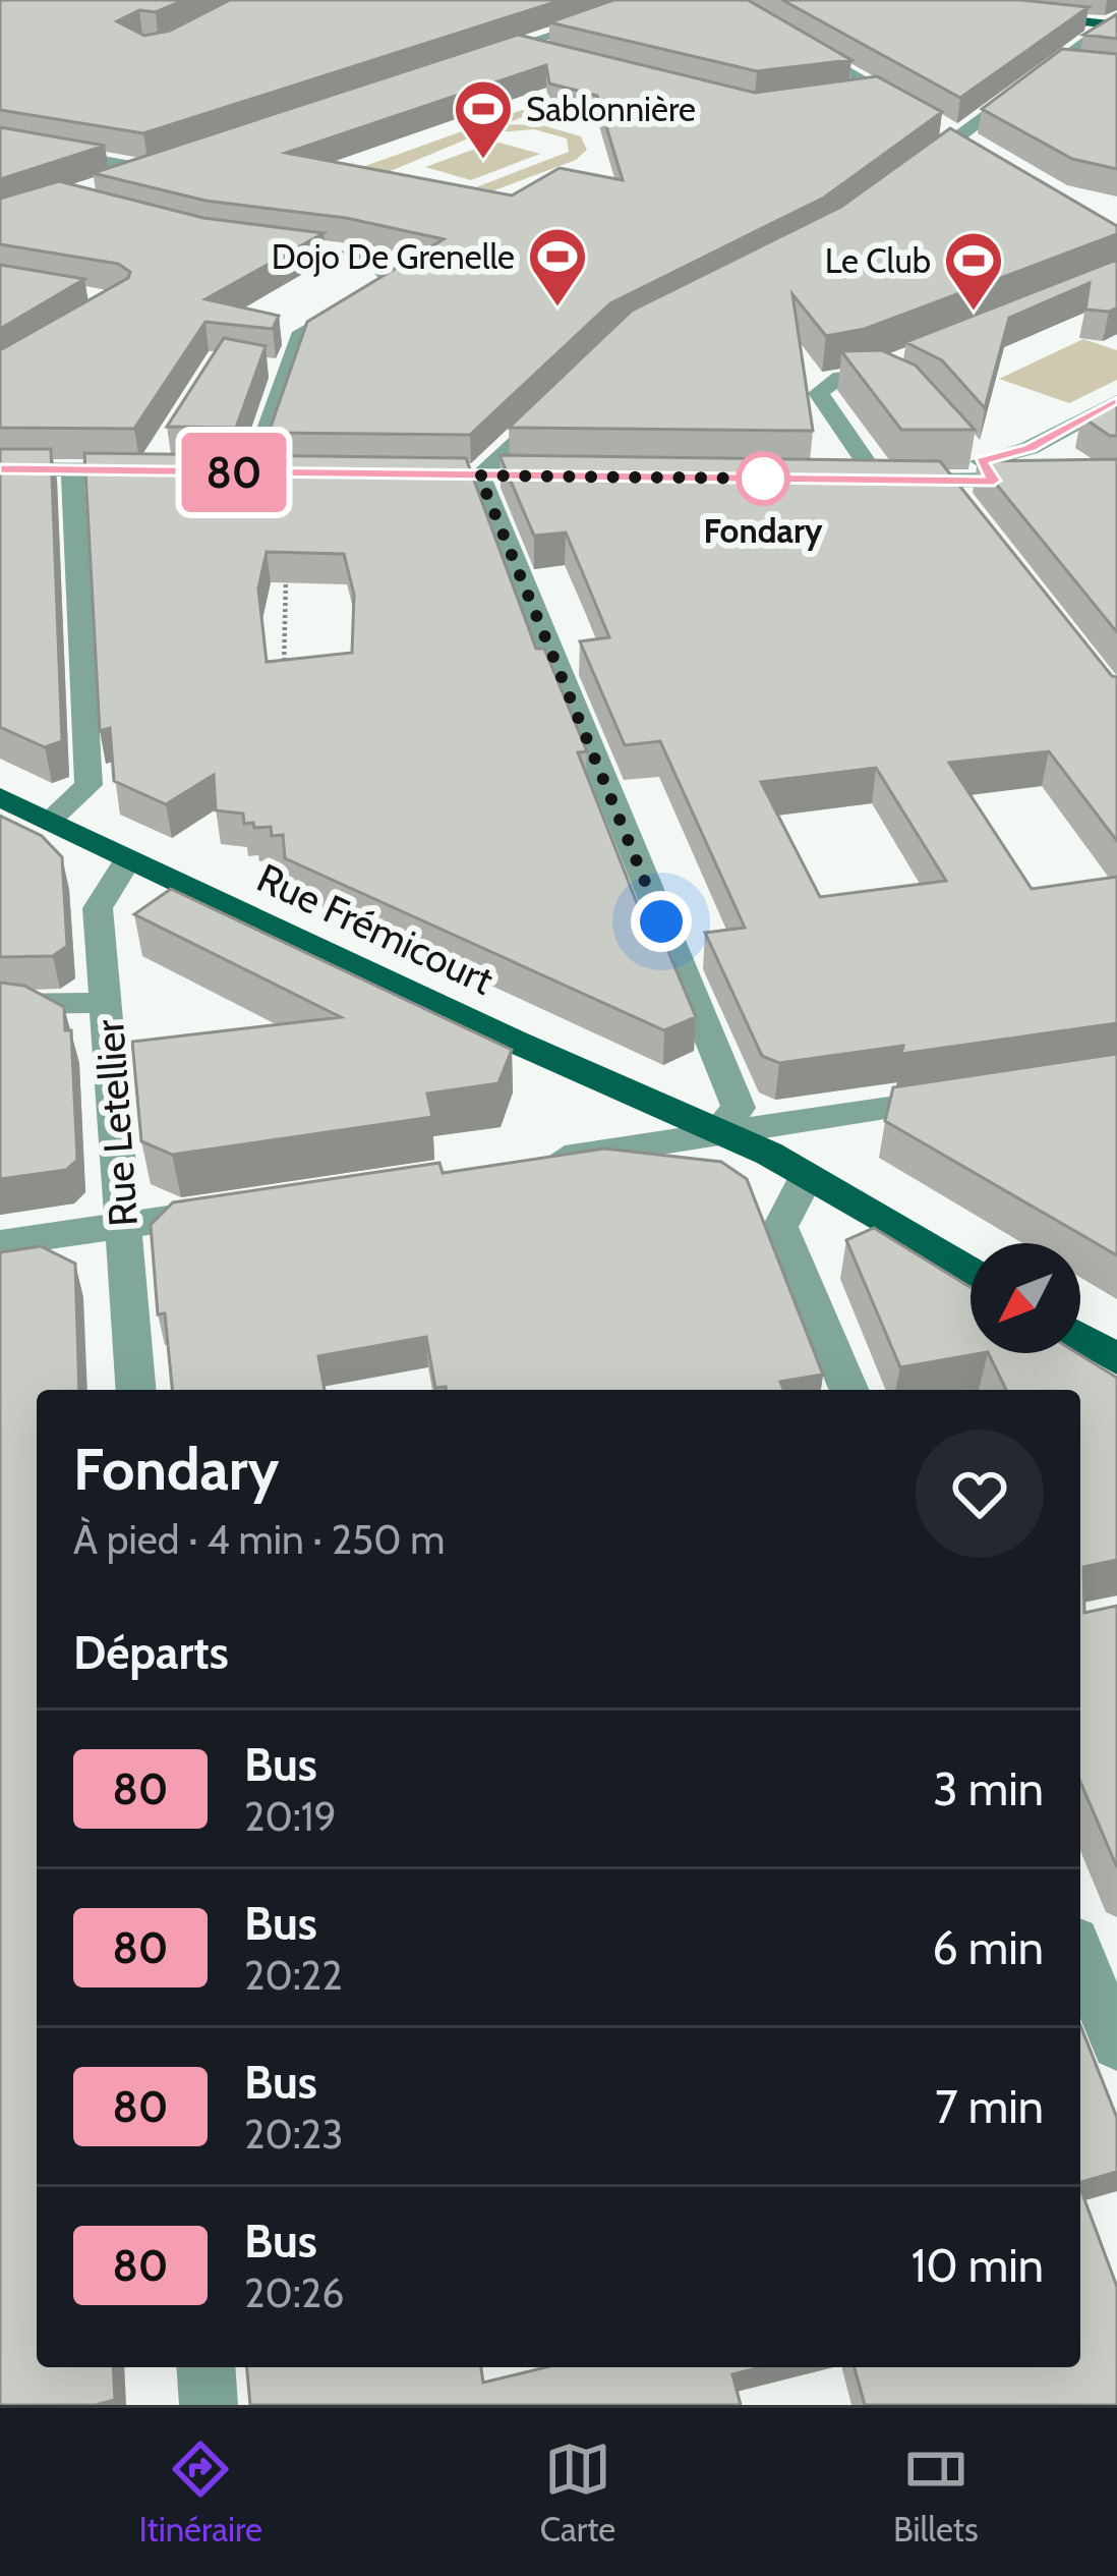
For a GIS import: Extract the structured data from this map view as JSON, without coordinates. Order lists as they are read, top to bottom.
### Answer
{
  "streets": {
    "main road": ["Rue Frémicourt"],
    "street": ["Rue Letellier"]
  },
  "crossings": [
    ["Rue Frémicourt", "Rue Letellier"]
  ],
  "places": {
    "sports": ["Sablonnière", "Dojo De Grenelle", "Le Club"],
    "other": ["Fondary"]
  },
  "lines": ["bus line 80"],
  "north": "bottom left",
  "page": {
    "on_map": "80",
    "heading": [
      ["Fondary", "À pied · 4 min · 250 m"],
      "Départs"
    ],
    "list": [
      {
        "mark": "80",
        "name": "Bus",
        "note": "20:19",
        "value": "3 min"
      },
      {
        "mark": "80",
        "name": "Bus",
        "note": "20:22",
        "value": "6 min"
      },
      {
        "mark": "80",
        "name": "Bus",
        "note": "20:23",
        "value": "7 min"
      },
      {
        "mark": "80",
        "name": "Bus",
        "note": "20:26",
        "value": "10 min"
      }
    ],
    "tabs": ["Itinéraire", "Carte", "Billets"]
  }
}
